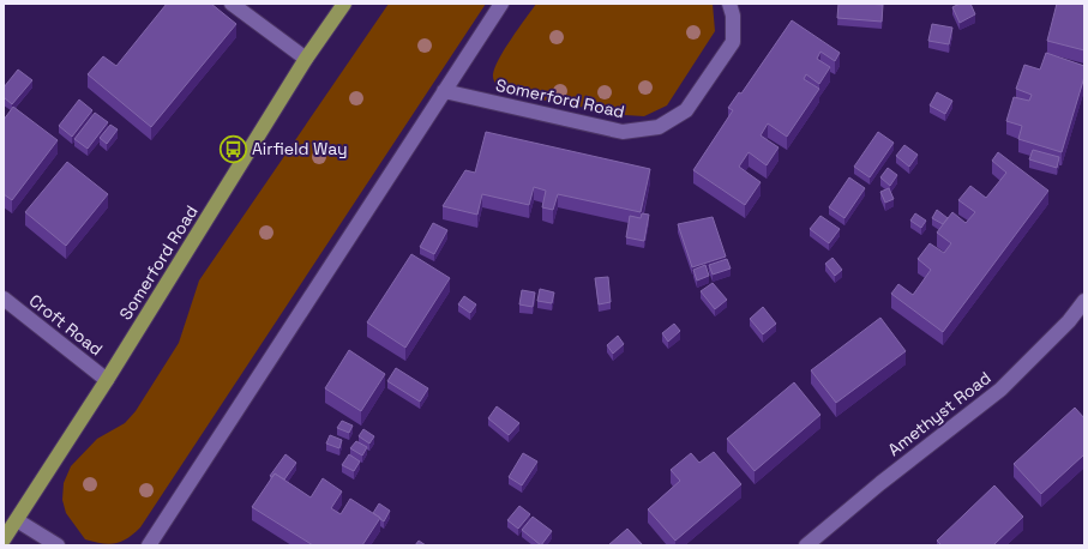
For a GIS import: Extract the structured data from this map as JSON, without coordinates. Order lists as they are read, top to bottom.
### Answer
{
  "streets": {
    "main road": ["Somerford Road"],
    "street": ["Croft Road", "Amethyst Road"]
  },
  "crossings": [
    ["Somerford Road", "Croft Road"]
  ],
  "places": {
    "bus stop": ["Airfield Way"]
  }
}
